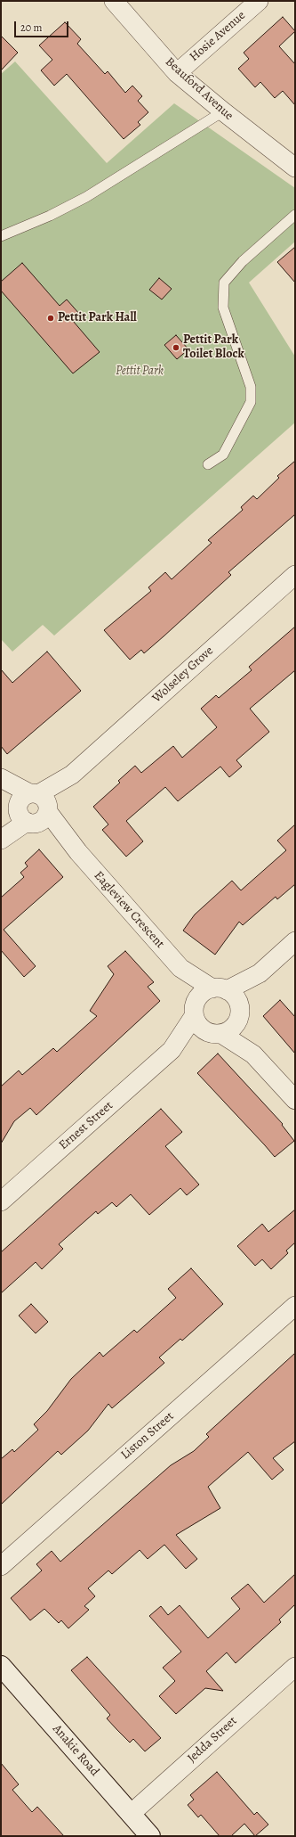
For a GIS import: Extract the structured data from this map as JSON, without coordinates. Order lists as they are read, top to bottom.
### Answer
{
  "streets": {
    "main road": ["Anakie Road"],
    "street": [
      "Hosie Avenue",
      "Beauford Avenue",
      "Wolseley Grove",
      "Eagleview Crescent",
      "Ernest Street",
      "Liston Street",
      "Jedda Street"
    ]
  },
  "crossings": [
    ["Hosie Avenue", "Beauford Avenue"],
    ["Wolseley Grove", "Eagleview Crescent"],
    ["Eagleview Crescent", "Ernest Street"],
    ["Jedda Street", "Anakie Road"]
  ],
  "parks": ["Pettit Park"],
  "places": ["Pettit Park Hall", "Pettit Park Toilet Block"],
  "scale_bar": "20 m"
}
